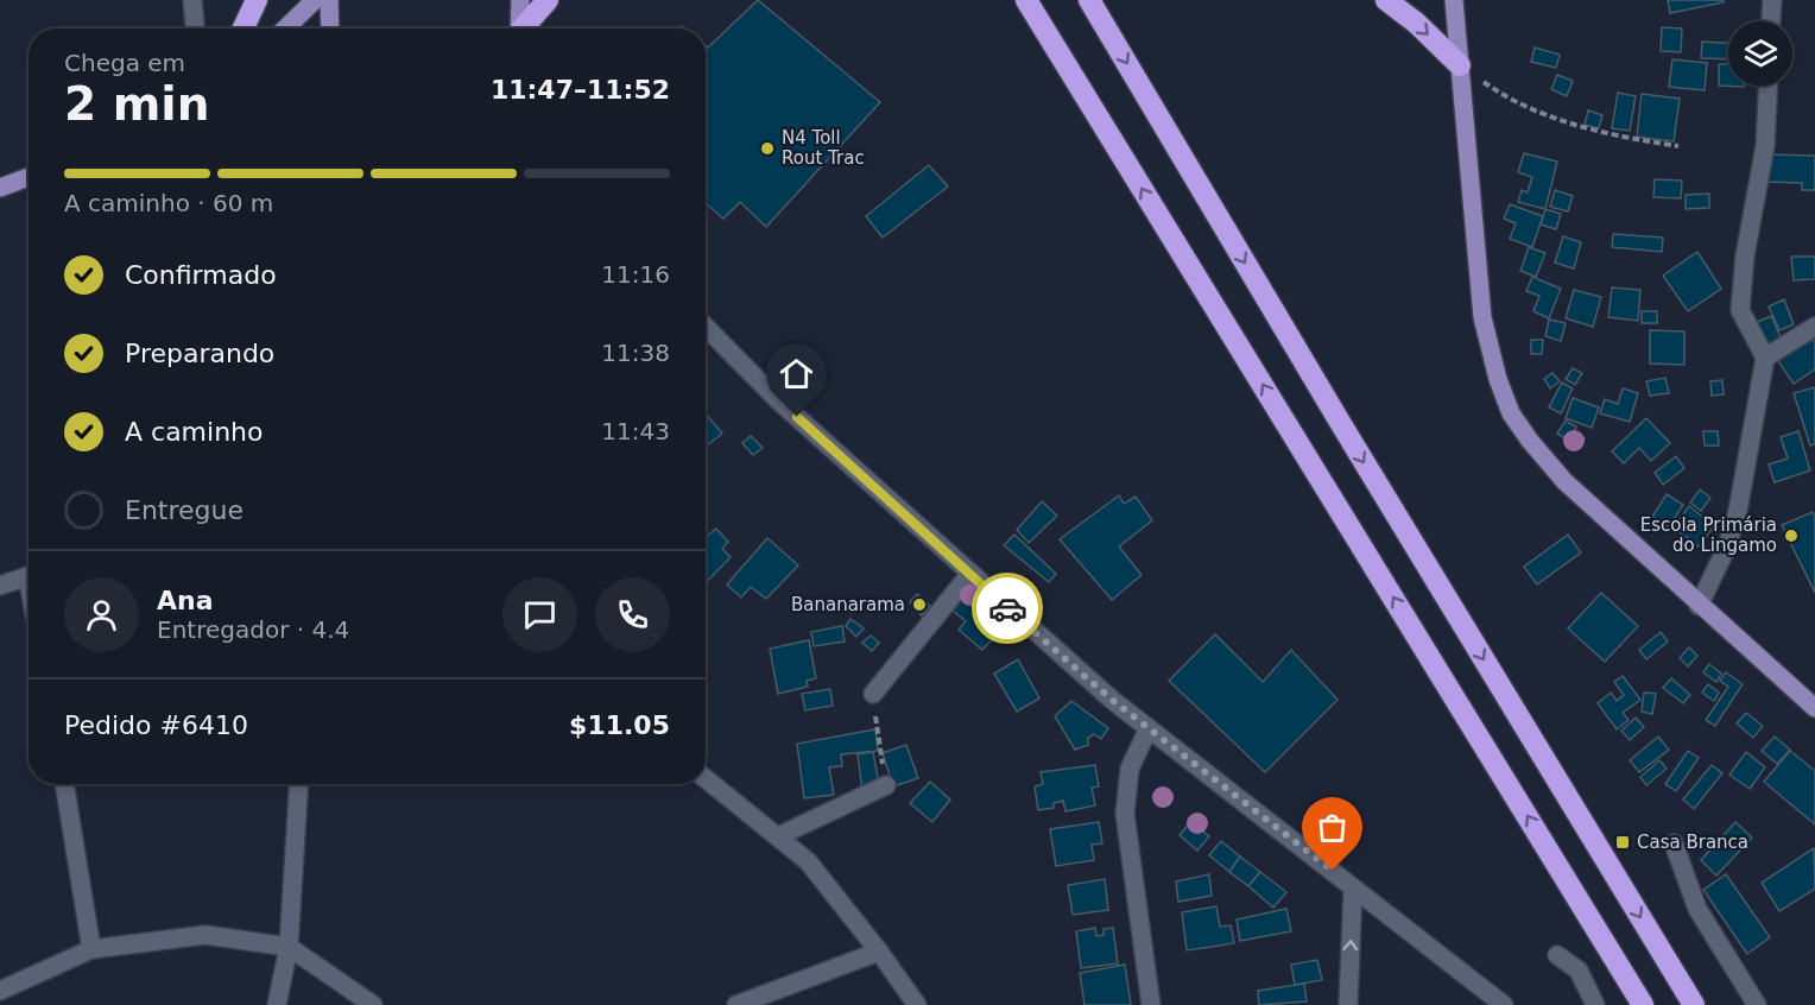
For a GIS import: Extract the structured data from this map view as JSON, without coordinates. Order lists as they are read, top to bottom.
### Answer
{
  "places": {
    "other": ["N4 Toll Rout Trac", "Escola Primária do Lingamo", "Bananarama"],
    "transit": ["Casa Branca"]
  },
  "page": {
    "heading": ["2 min", "Chega em", "11:47–11:52"],
    "panel": [
      "Ana",
      "Entregador · 4.4",
      "Pedido #6410",
      "$11.05"
    ],
    "bar": "A caminho · 60 m",
    "list": [
      ["Confirmado", "11:16"],
      ["Preparando", "11:38"],
      ["A caminho", "11:43"],
      "Entregue"
    ]
  }
}
